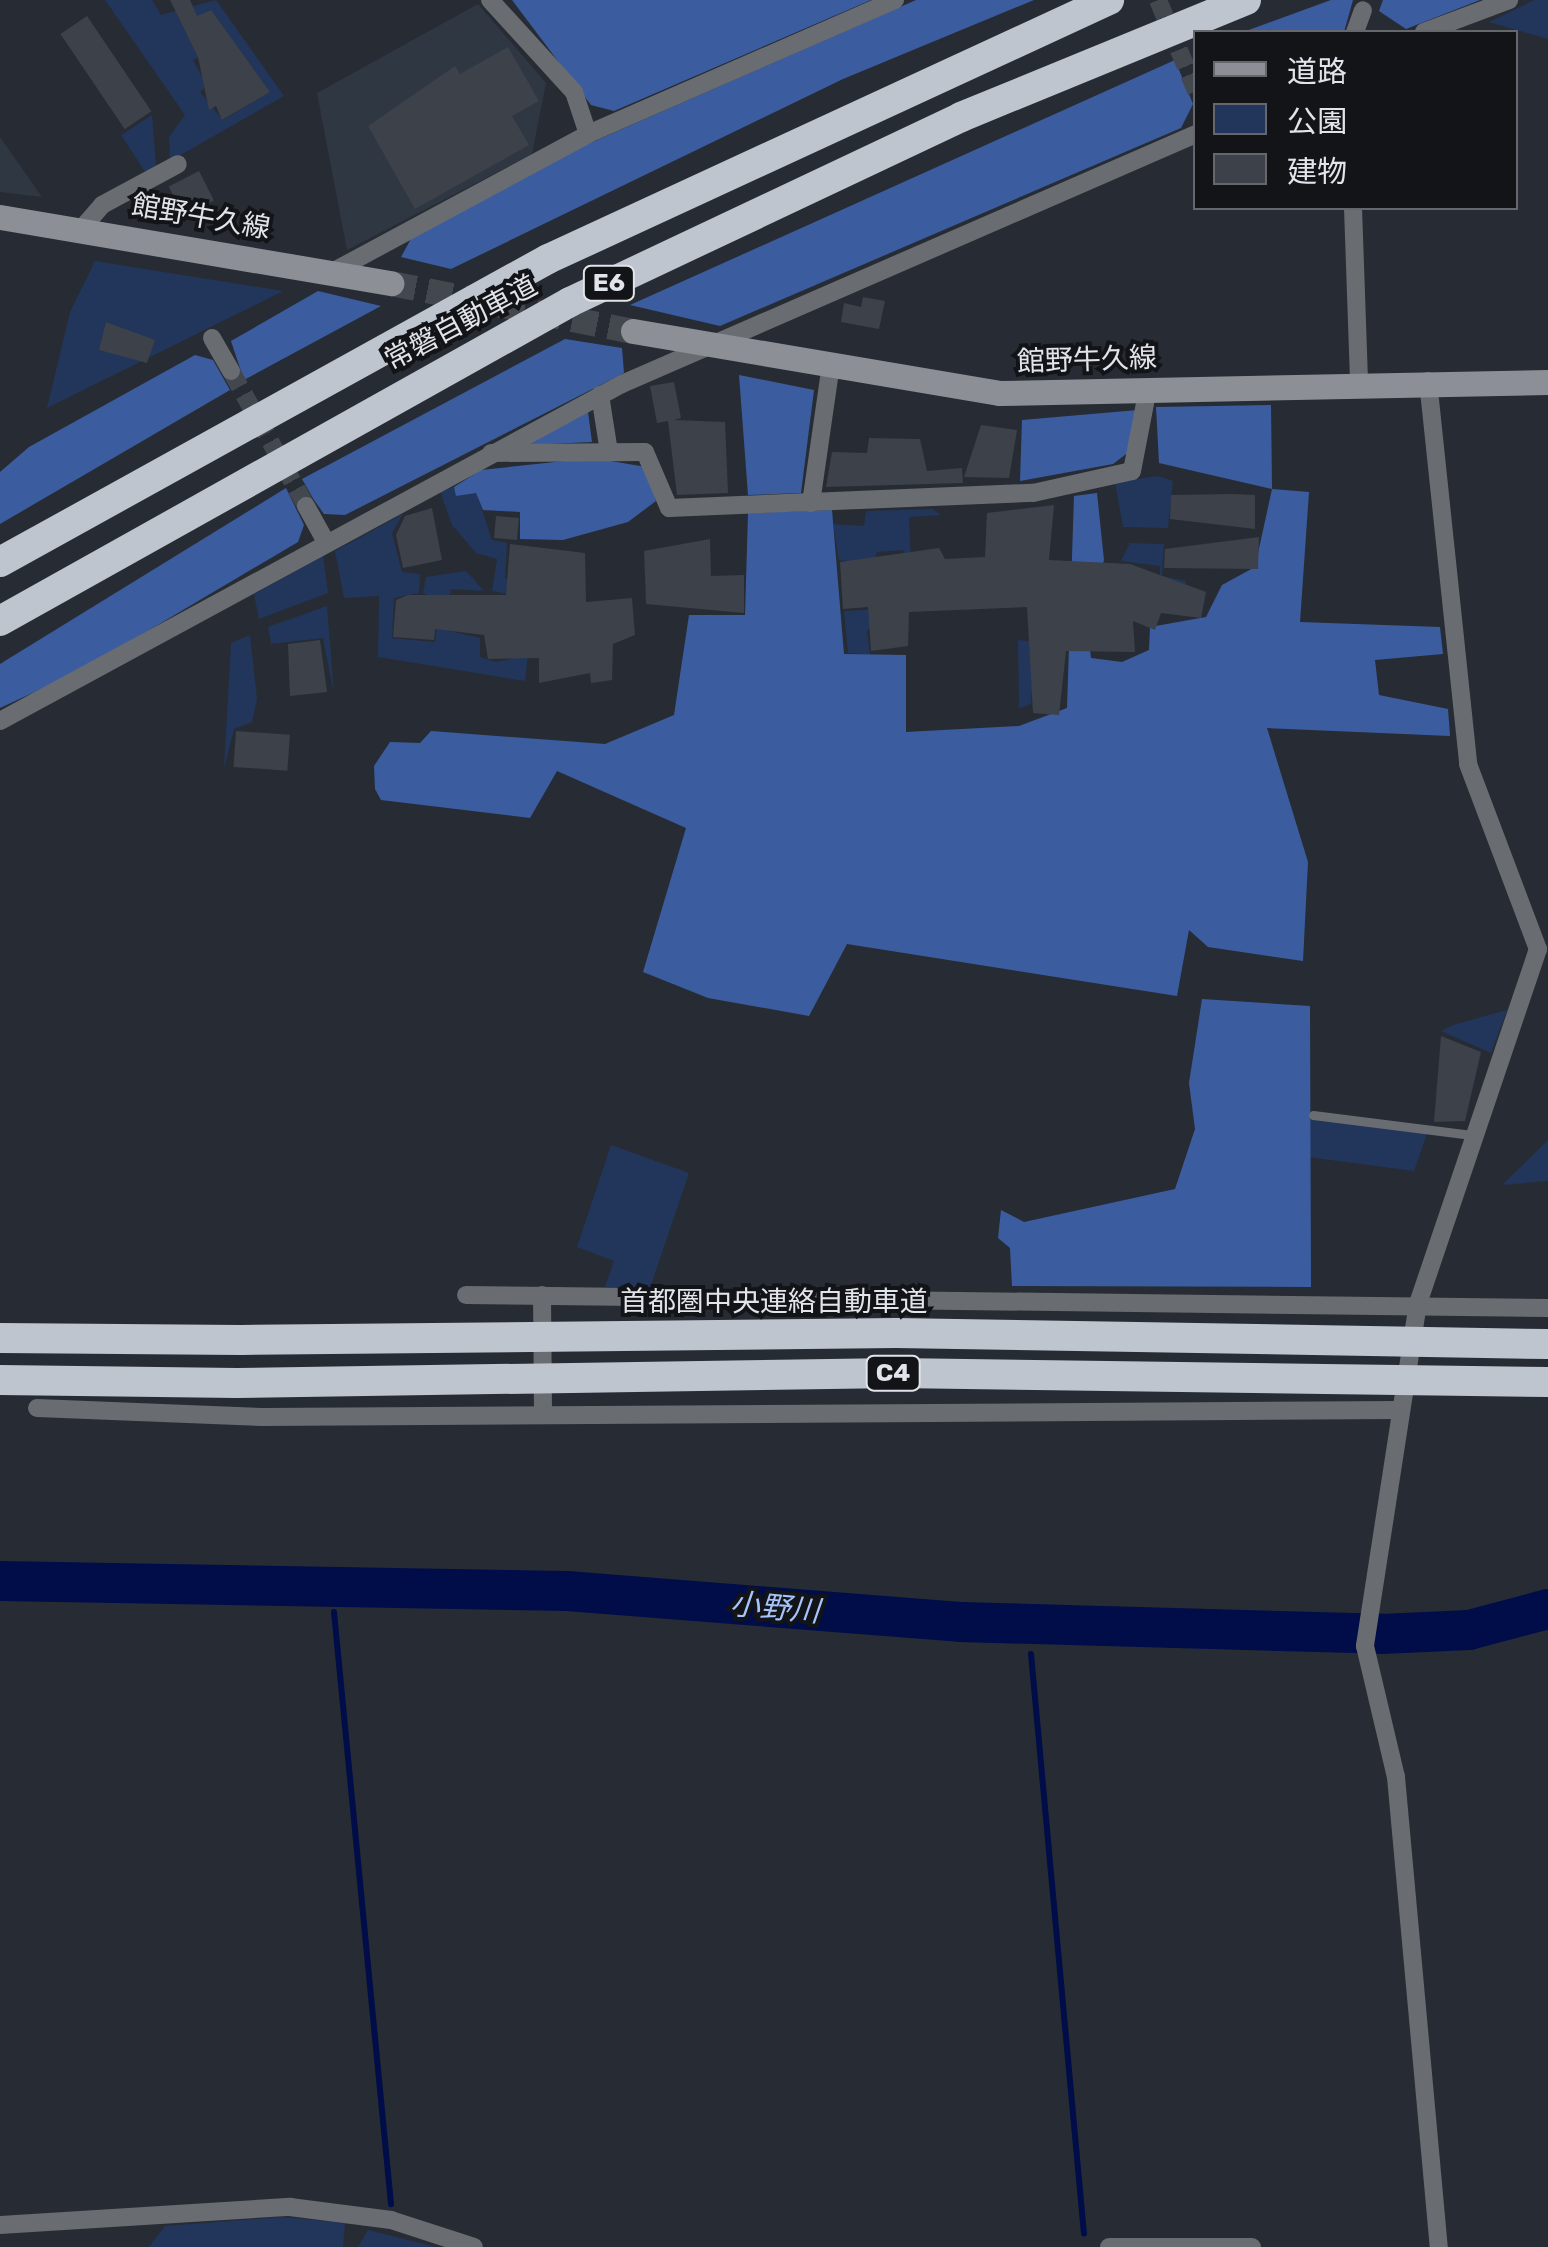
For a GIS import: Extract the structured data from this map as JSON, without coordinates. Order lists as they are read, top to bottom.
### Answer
{
  "streets": {
    "highway": [
      "E6",
      "常磐自動車道",
      "首都圏中央連絡自動車道",
      "C4"
    ],
    "main road": ["館野牛久線"]
  },
  "water": ["小野川"],
  "legend": ["道路", "公園", "建物"]
}
